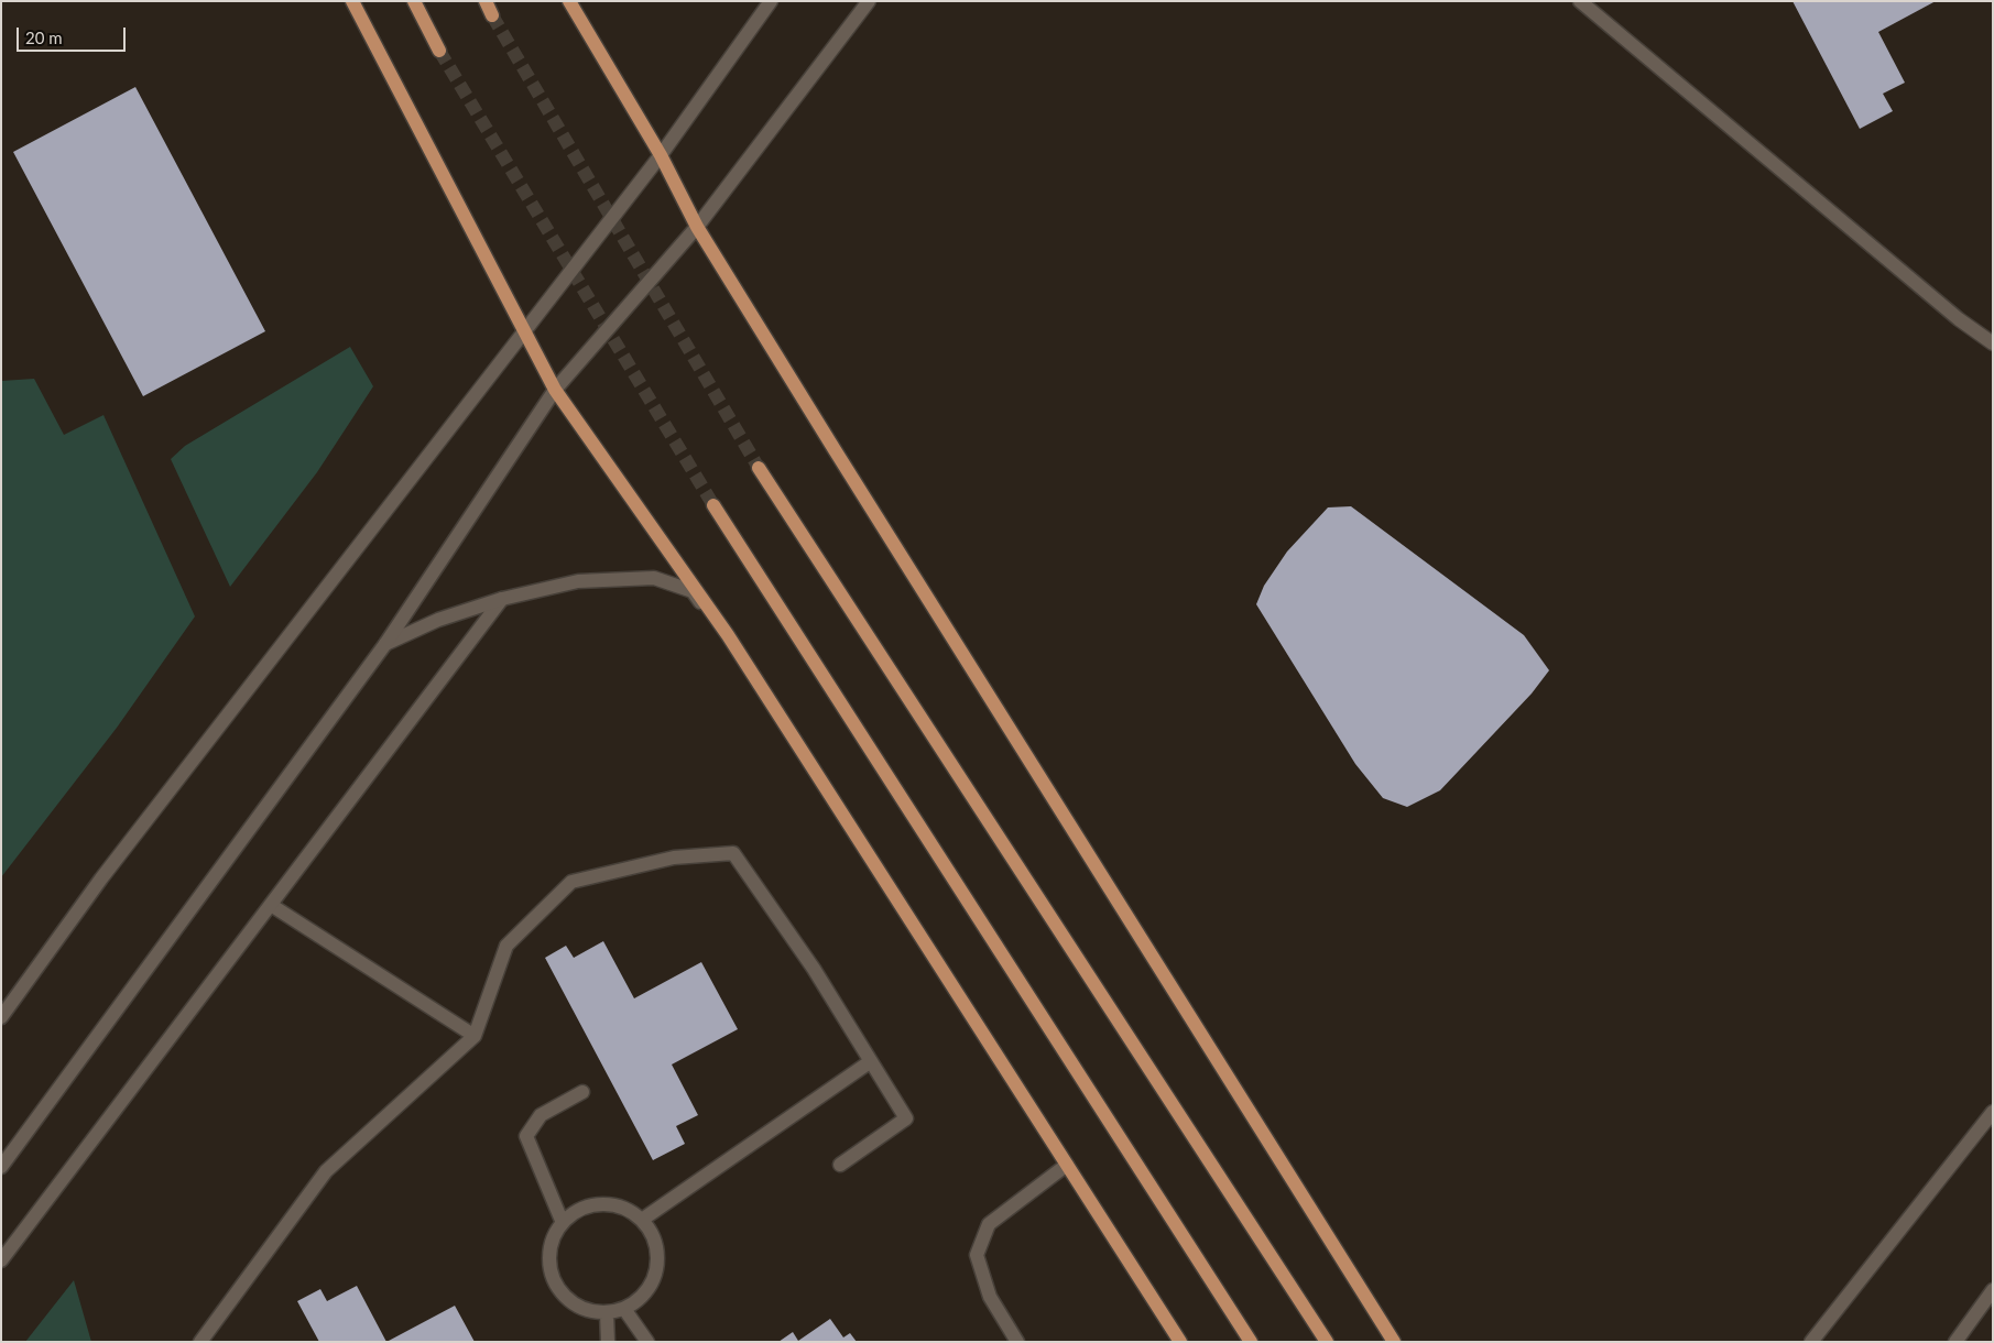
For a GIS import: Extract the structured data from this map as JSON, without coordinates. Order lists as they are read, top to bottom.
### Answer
{
  "scale_bar": "20 m"
}
